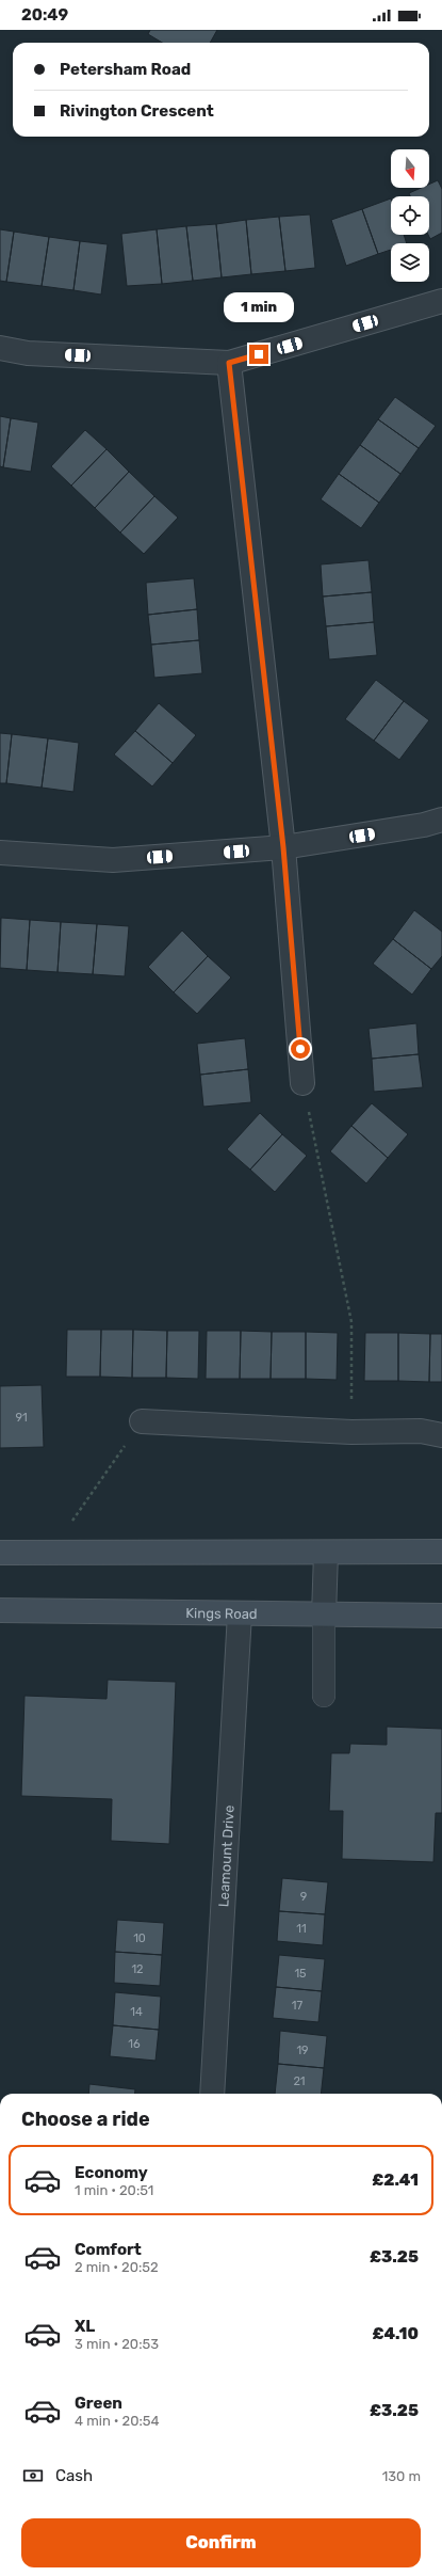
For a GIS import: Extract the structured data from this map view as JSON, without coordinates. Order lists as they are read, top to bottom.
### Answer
{
  "streets": {
    "main road": ["Kings Road"],
    "street": ["Leamount Drive"]
  },
  "crossings": [
    ["Kings Road", "Leamount Drive"]
  ],
  "house_numbers": [
    "91",
    "9",
    "11",
    "10",
    "12",
    "15",
    "17",
    "14",
    "16",
    "19",
    "21"
  ],
  "north": "bottom",
  "page": {
    "status": "20:49",
    "banner": ["Petersham Road", "Rivington Crescent"],
    "bubble": "1 min",
    "heading": "Choose a ride",
    "list": [
      {
        "name": "Economy",
        "note": "1 min · 20:51",
        "value": "£2.41"
      },
      {
        "name": "Comfort",
        "note": "2 min · 20:52",
        "value": "£3.25"
      },
      {
        "name": "XL",
        "note": "3 min · 20:53",
        "value": "£4.10"
      },
      {
        "name": "Green",
        "note": "4 min · 20:54",
        "value": "£3.25"
      }
    ],
    "pay": ["Cash", "130 m"],
    "buttons": "Confirm"
  }
}
